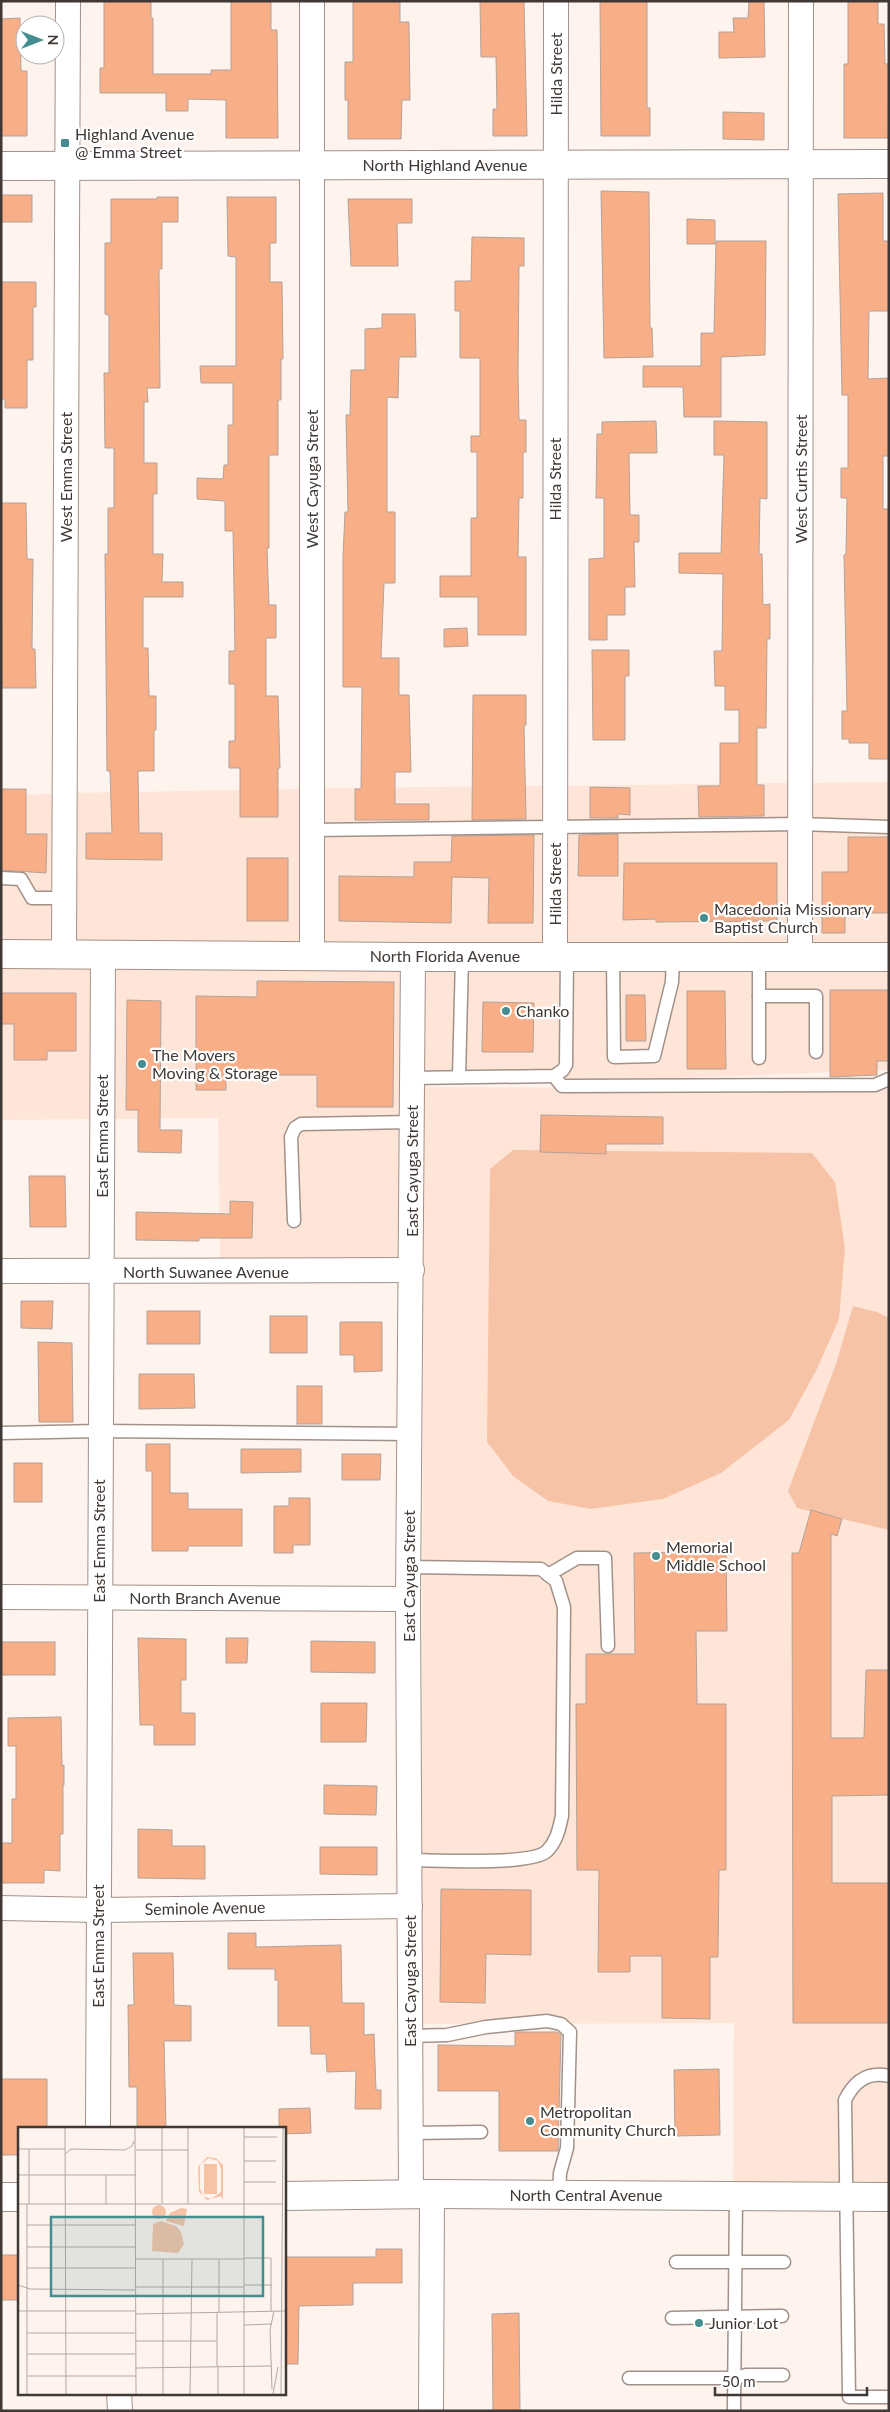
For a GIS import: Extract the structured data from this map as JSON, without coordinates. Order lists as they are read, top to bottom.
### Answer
{
  "streets": {
    "main road": ["North Highland Avenue", "North Florida Avenue", "North Central Avenue"],
    "street": [
      "Hilda Street",
      "West Emma Street",
      "West Cayuga Street",
      "West Curtis Street",
      "East Emma Street",
      "East Cayuga Street",
      "North Suwanee Avenue",
      "North Branch Avenue",
      "Seminole Avenue"
    ]
  },
  "crossings": [
    ["Hilda Street", "North Highland Avenue"],
    ["Hilda Street", "North Florida Avenue"],
    ["North Highland Avenue", "West Emma Street"],
    ["North Highland Avenue", "West Cayuga Street"],
    ["North Highland Avenue", "West Curtis Street"],
    ["West Emma Street", "North Florida Avenue"],
    ["West Cayuga Street", "North Florida Avenue"],
    ["West Curtis Street", "North Florida Avenue"],
    ["North Florida Avenue", "East Emma Street"],
    ["North Florida Avenue", "East Cayuga Street"],
    ["East Emma Street", "North Suwanee Avenue"],
    ["East Emma Street", "North Branch Avenue"],
    ["East Emma Street", "Seminole Avenue"],
    ["East Cayuga Street", "North Suwanee Avenue"],
    ["East Cayuga Street", "North Branch Avenue"],
    ["East Cayuga Street", "Seminole Avenue"],
    ["East Cayuga Street", "North Central Avenue"]
  ],
  "places": {
    "transit": ["Highland Avenue @ Emma Street"],
    "other": [
      "Macedonia Missionary Baptist Church",
      "Chanko",
      "The Movers Moving & Storage",
      "Memorial Middle School",
      "Metropolitan Community Church",
      "Junior Lot"
    ]
  },
  "scale_bar": "50 m",
  "north": "right"
}
